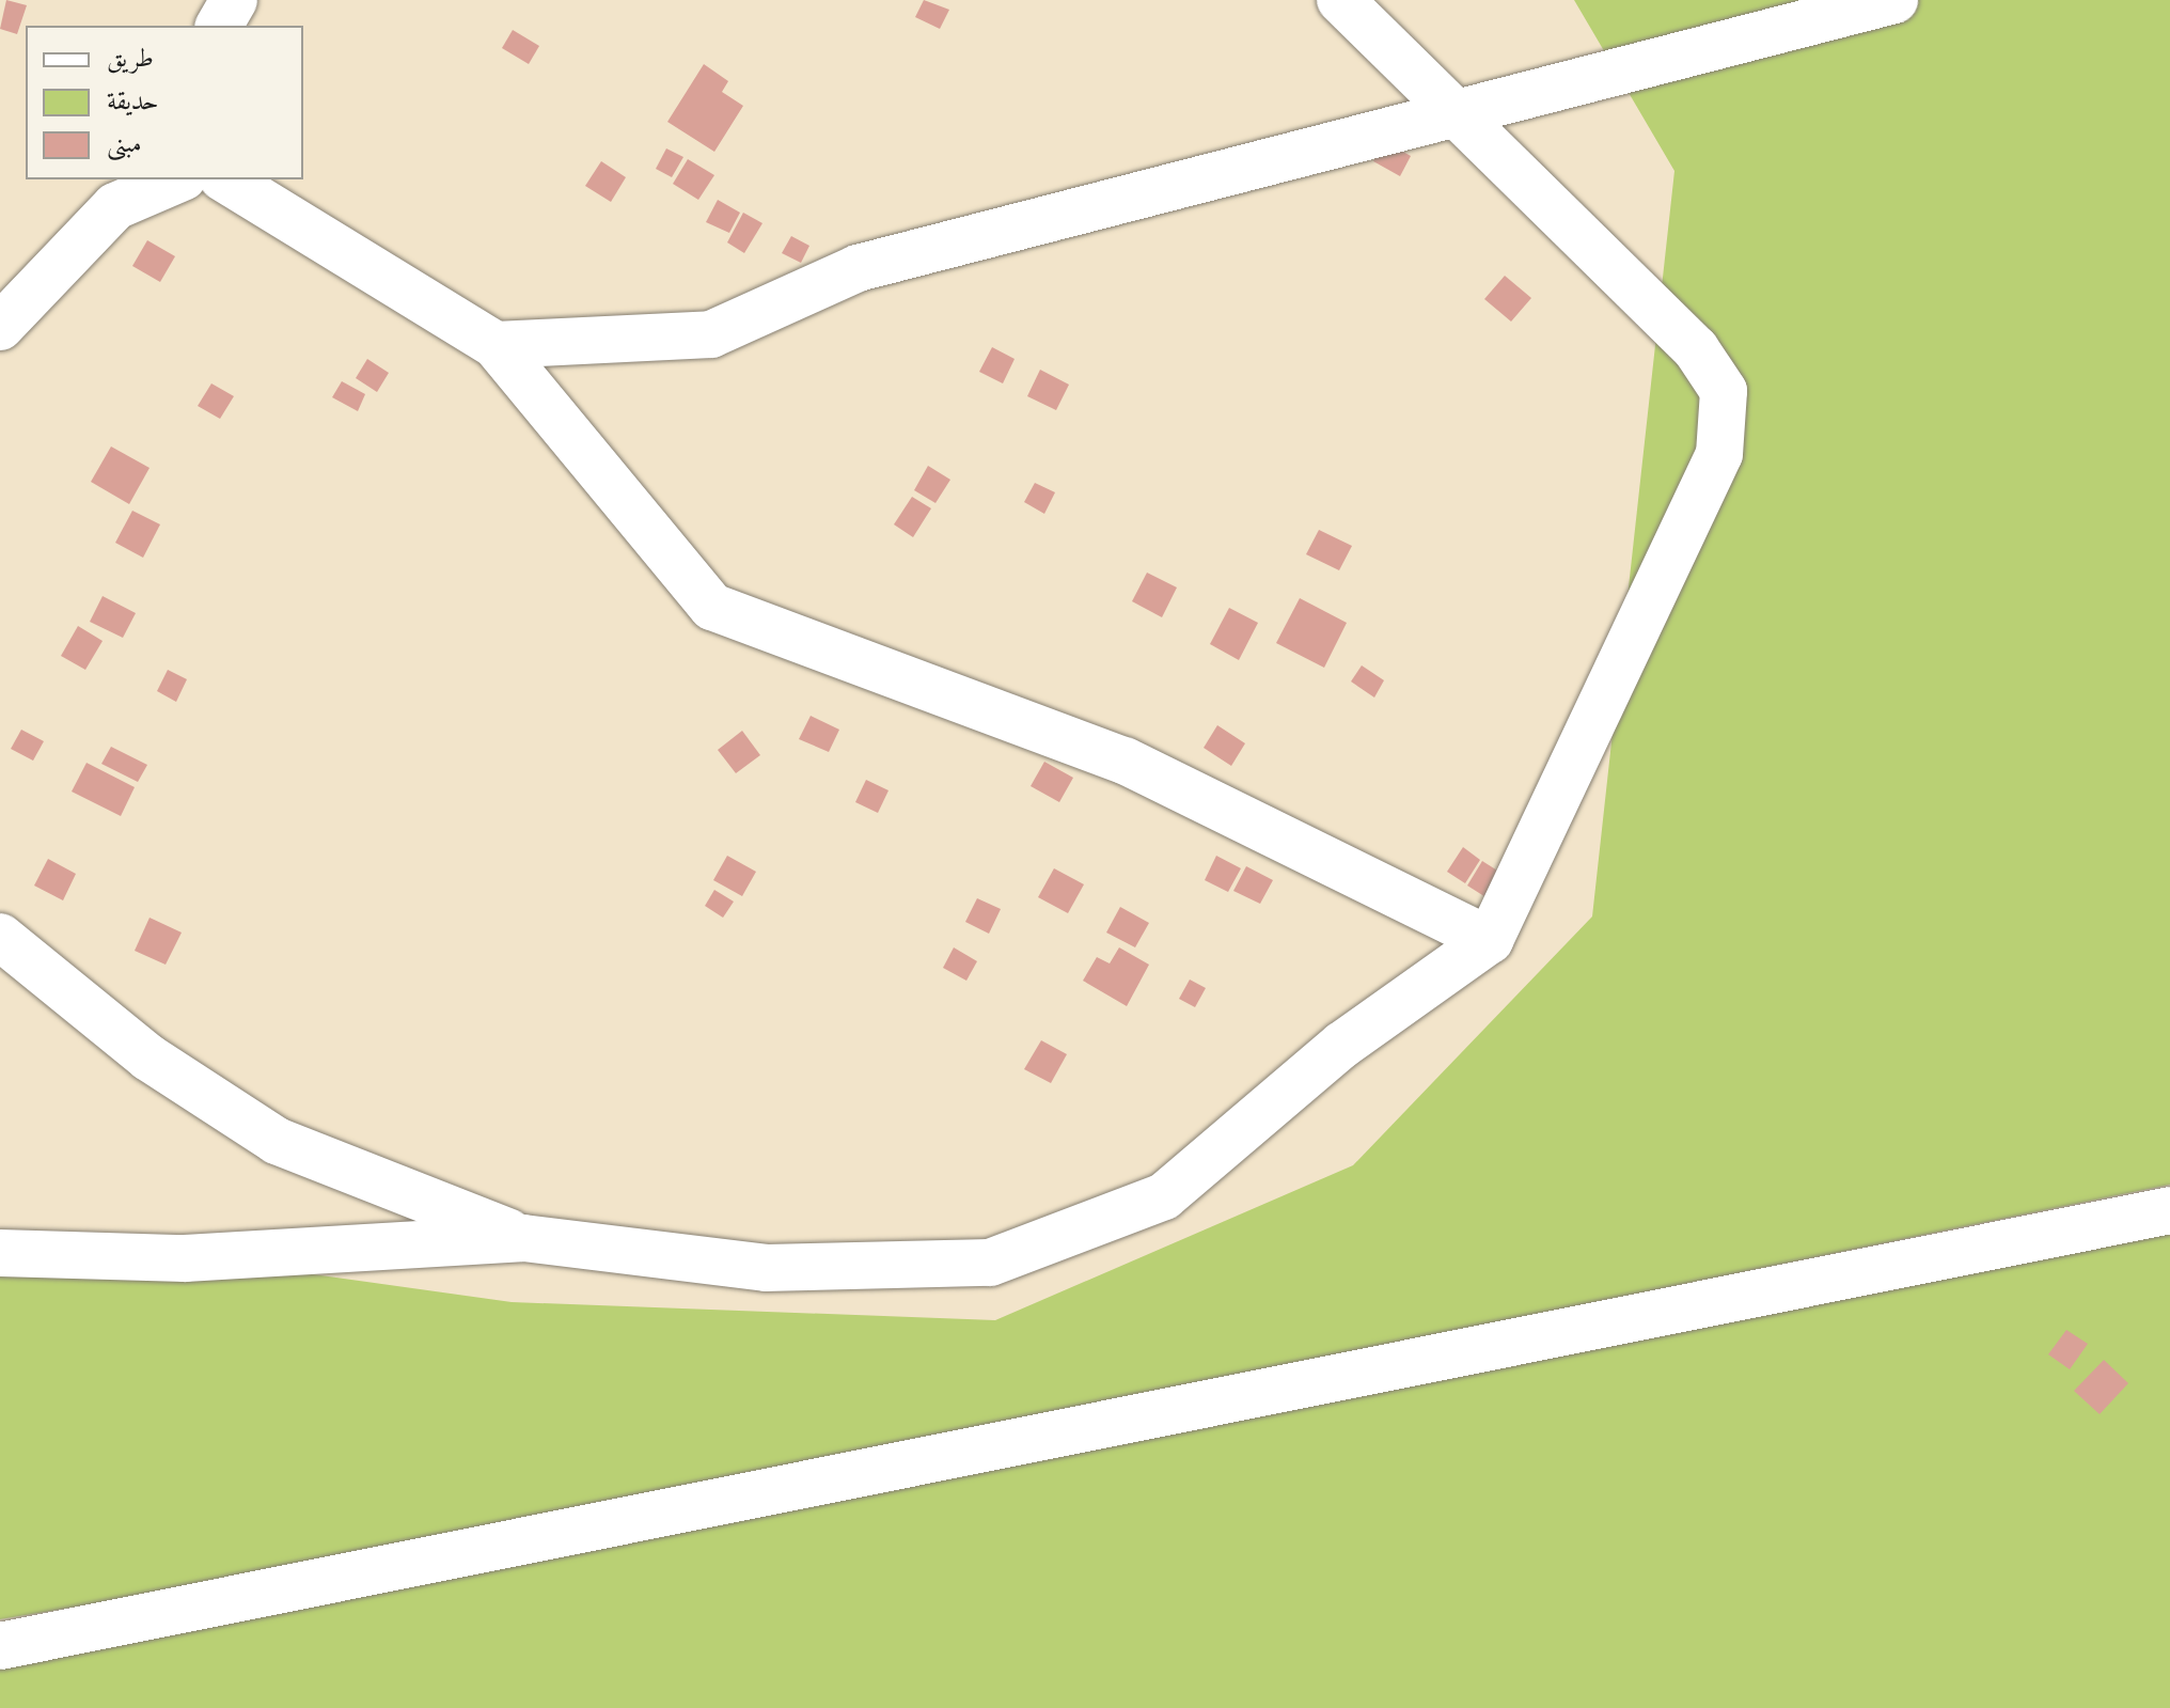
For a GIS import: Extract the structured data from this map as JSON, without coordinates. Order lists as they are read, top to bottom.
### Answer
{
  "legend": ["طريق", "حديقة", "مبنى"]
}
